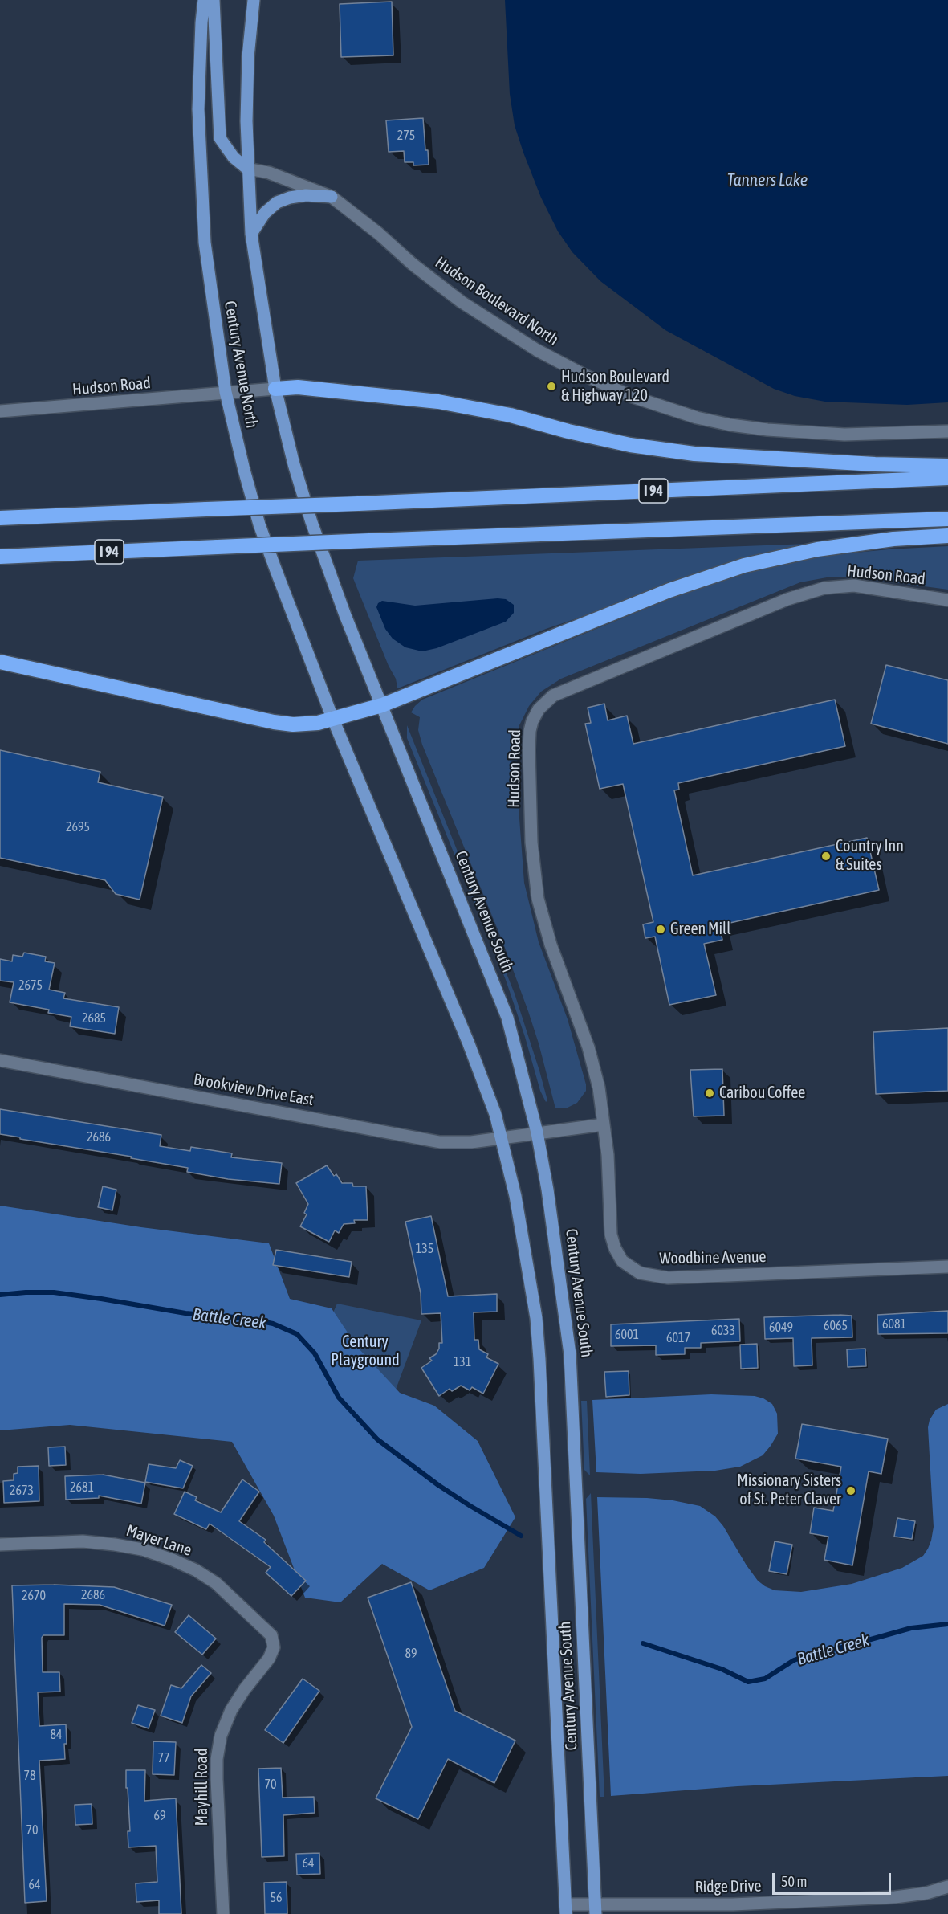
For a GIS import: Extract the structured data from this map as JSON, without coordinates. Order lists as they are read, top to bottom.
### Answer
{
  "streets": {
    "highway": ["I 94"],
    "main road": ["Century Avenue North", "Century Avenue South"],
    "street": [
      "Hudson Boulevard North",
      "Hudson Road",
      "Brookview Drive East",
      "Woodbine Avenue",
      "Mayer Lane",
      "Mayhill Road",
      "Ridge Drive"
    ]
  },
  "crossings": [
    ["Hudson Boulevard North", "Century Avenue North"],
    ["Century Avenue North", "Hudson Road"],
    ["Century Avenue North", "Century Avenue South"],
    ["Hudson Road", "Woodbine Avenue"],
    ["Century Avenue South", "Brookview Drive East"],
    ["Century Avenue South", "Ridge Drive"],
    ["Mayer Lane", "Mayhill Road"]
  ],
  "water": ["Tanners Lake", "Battle Creek"],
  "parks": ["Century Playground"],
  "places": [
    "Hudson Boulevard & Highway 120",
    "Country Inn & Suites",
    "Green Mill",
    "Caribou Coffee",
    "Missionary Sisters of St. Peter Claver"
  ],
  "house_numbers": [
    "275",
    "2695",
    "2675",
    "2685",
    "2686",
    "135",
    "6081",
    "6065",
    "6049",
    "6033",
    "6001",
    "6017",
    "131",
    "2681",
    "2673",
    "2686",
    "2670",
    "89",
    "84",
    "77",
    "78",
    "70",
    "69",
    "70",
    "64",
    "64",
    "56"
  ],
  "scale_bar": "50 m"
}
